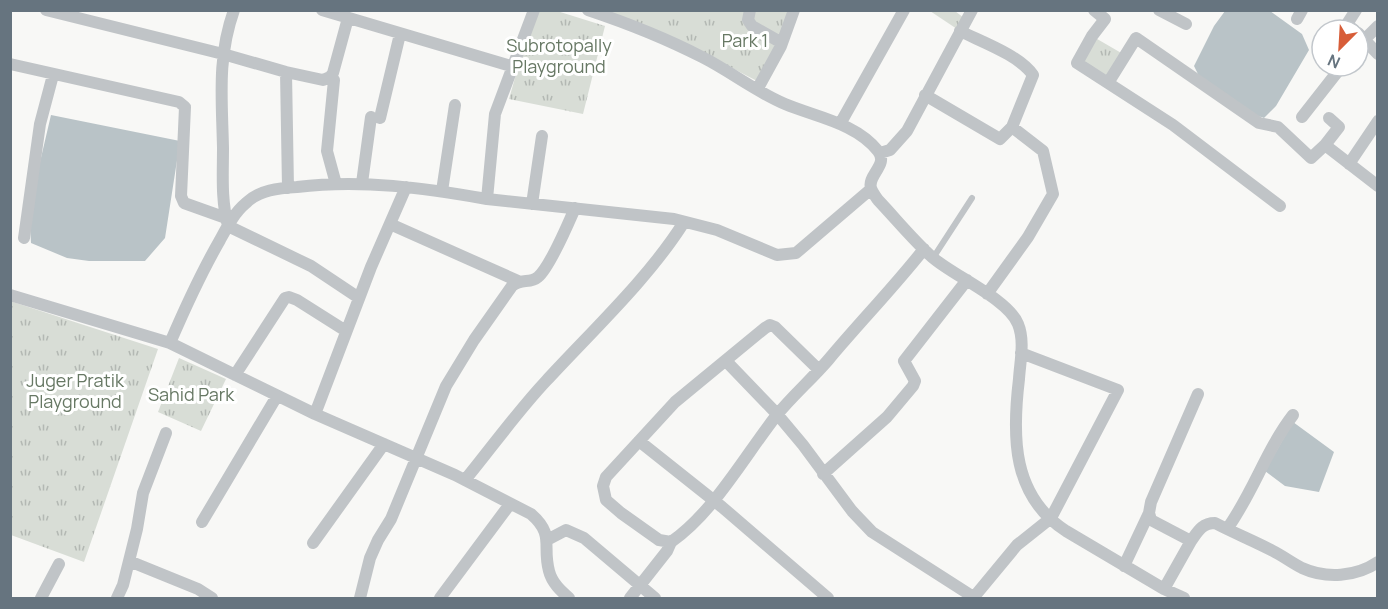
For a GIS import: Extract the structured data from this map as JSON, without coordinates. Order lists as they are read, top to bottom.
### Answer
{
  "parks": [
    "Park 1",
    "Subrotopally Playground",
    "Juger Pratik Playground",
    "Sahid Park"
  ],
  "north": "bottom left"
}
